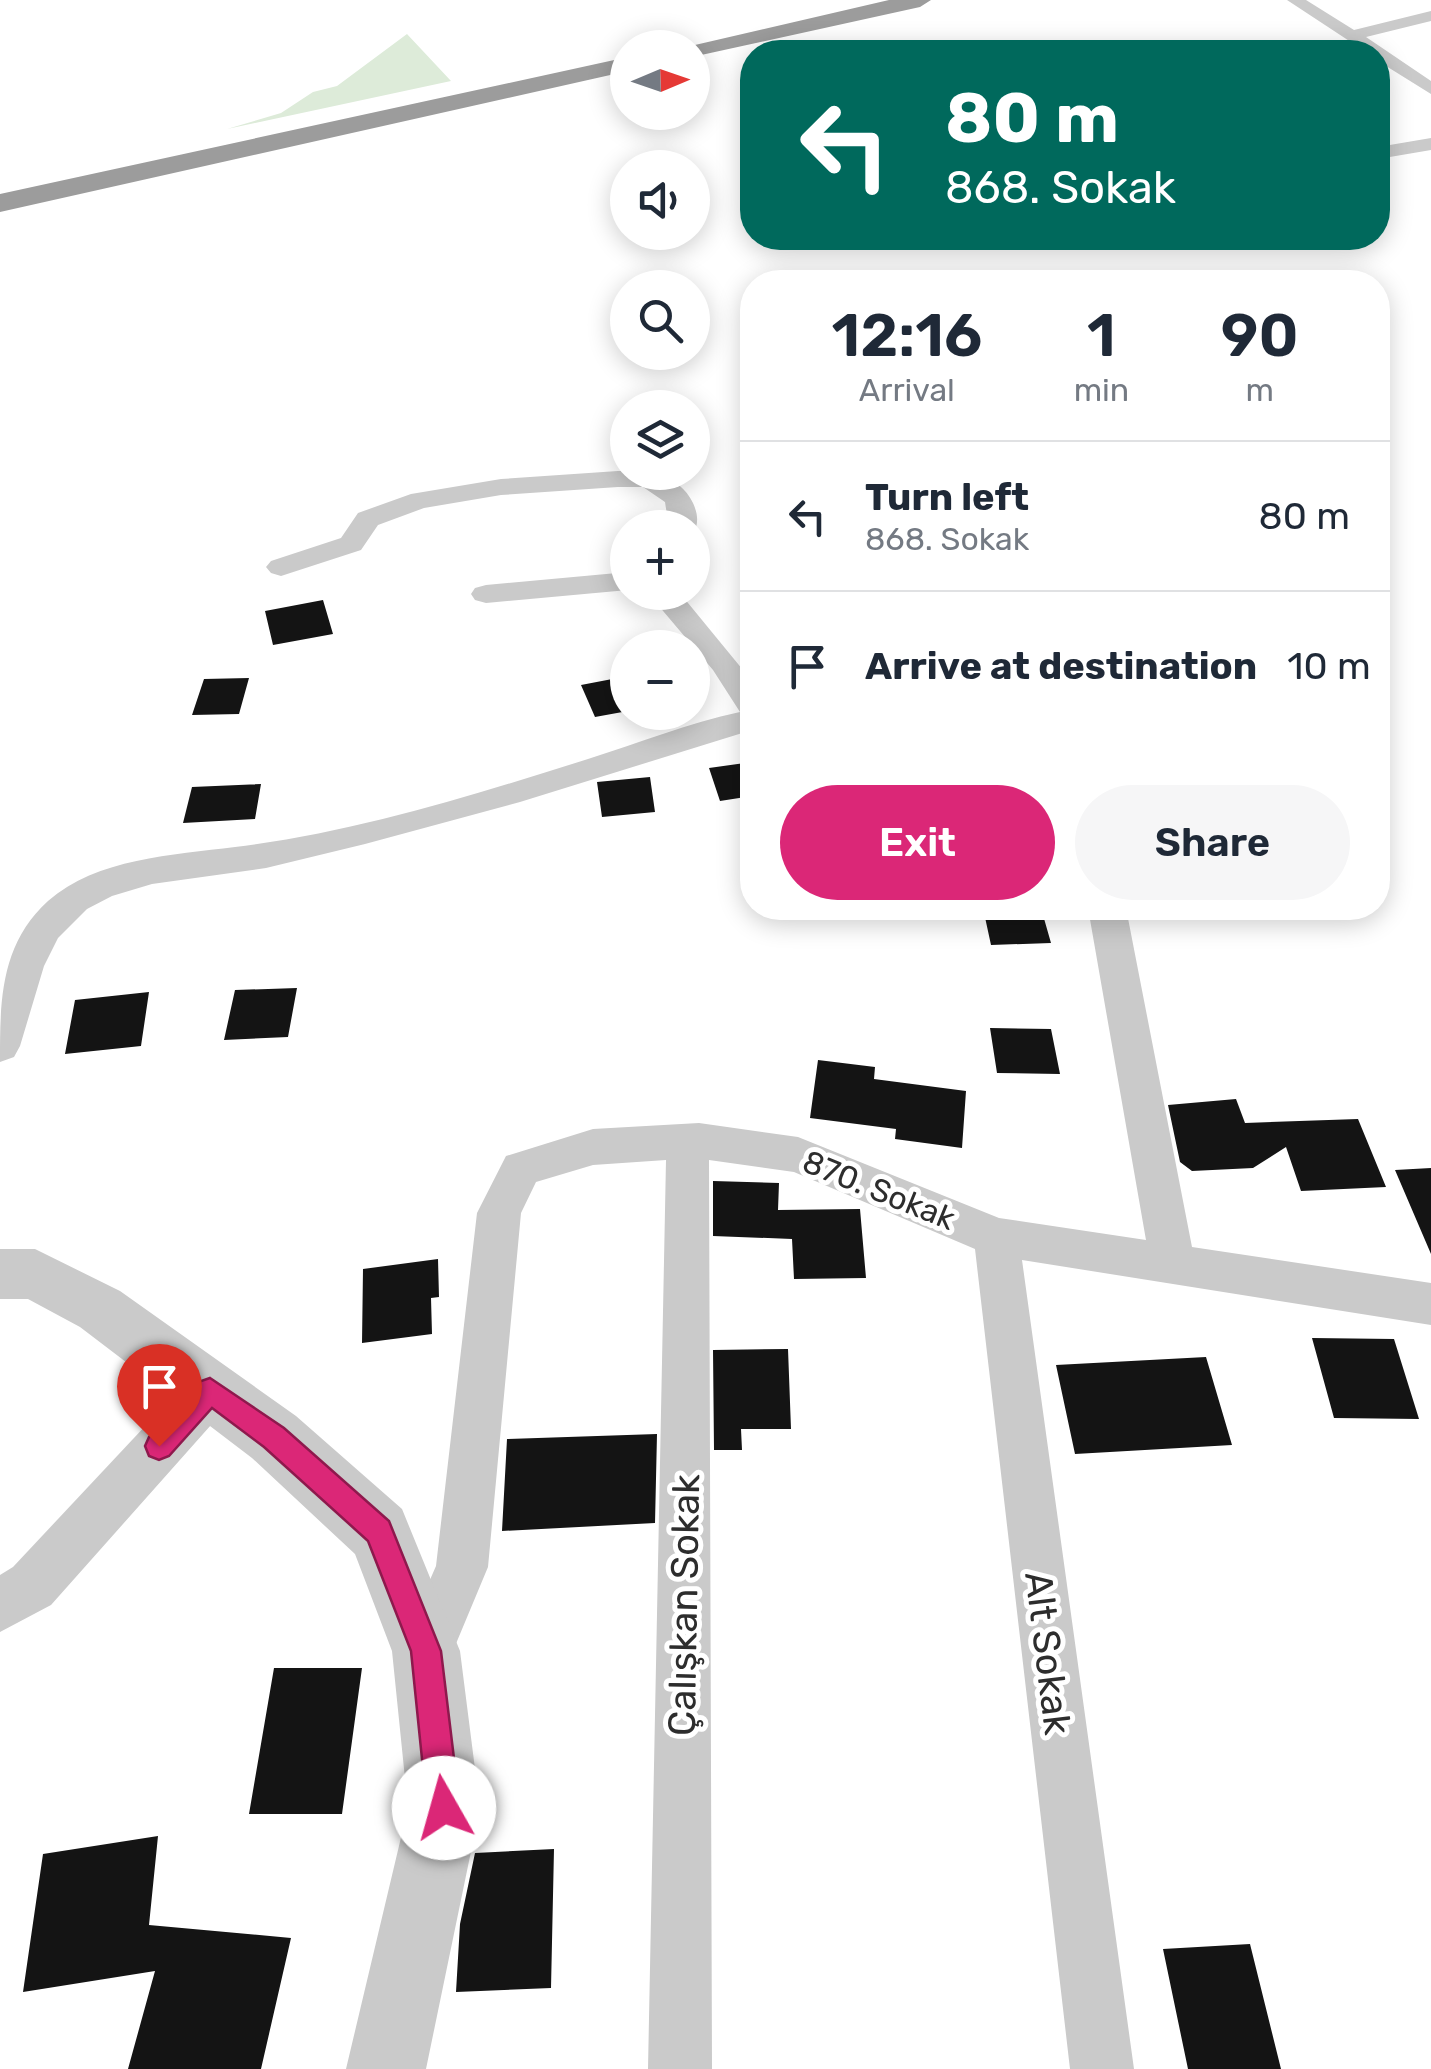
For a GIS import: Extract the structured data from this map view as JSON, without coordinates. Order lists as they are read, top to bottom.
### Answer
{
  "streets": {
    "street": ["870. Sokak", "Çalışkan Sokak", "Alt Sokak"]
  },
  "crossings": [
    ["870. Sokak", "Çalışkan Sokak"],
    ["870. Sokak", "Alt Sokak"]
  ],
  "north": "right",
  "page": {
    "map_buttons": ["+", "−"],
    "turn": ["80 m", "868. Sokak"],
    "eta": [
      "12:16",
      "Arrival",
      "1",
      "min",
      "90",
      "m"
    ],
    "list": [
      {
        "name": "Turn left",
        "note": "868. Sokak",
        "value": "80 m"
      },
      {
        "name": "Arrive at destination",
        "value": "10 m"
      }
    ],
    "buttons": ["Exit", "Share"]
  }
}
